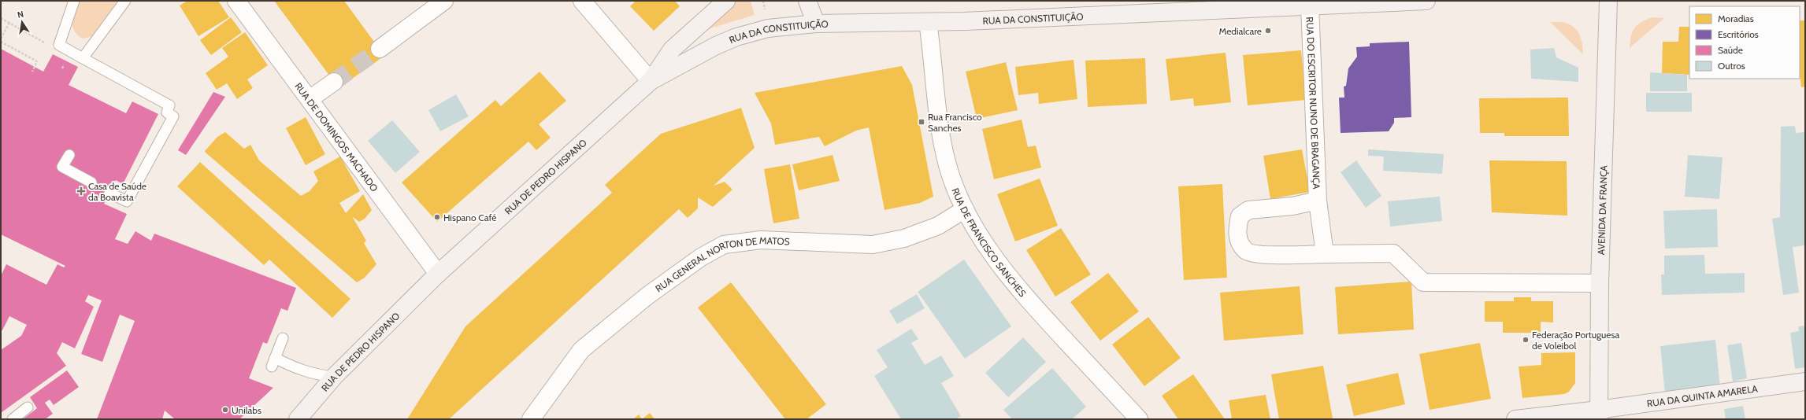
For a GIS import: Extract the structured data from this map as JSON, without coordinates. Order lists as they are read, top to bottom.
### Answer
{
  "streets": {
    "main road": [
      "RUA DA CONSTITUIÇÃO",
      "RUA DE PEDRO HISPANO",
      "AVENIDA DA FRANÇA",
      "RUA DA QUINTA AMARELA"
    ],
    "street": [
      "RUA DO ESCRITOR NUNO DE BRAGANÇA",
      "RUA DE DOMINGOS MACHADO",
      "RUA DE FRANCISCO SANCHES",
      "RUA GENERAL NORTON DE MATOS"
    ]
  },
  "crossings": [
    ["RUA DA CONSTITUIÇÃO", "RUA DO ESCRITOR NUNO DE BRAGANÇA"],
    ["RUA DA CONSTITUIÇÃO", "RUA DE PEDRO HISPANO"],
    ["RUA DA CONSTITUIÇÃO", "RUA DE FRANCISCO SANCHES"],
    ["RUA DE DOMINGOS MACHADO", "RUA DE PEDRO HISPANO"],
    ["AVENIDA DA FRANÇA", "RUA DA QUINTA AMARELA"],
    ["RUA DE FRANCISCO SANCHES", "RUA GENERAL NORTON DE MATOS"]
  ],
  "places": {
    "other": [
      "Medialcare",
      "Hispano Café",
      "Federação Portuguesa de Voleibol",
      "Unilabs"
    ],
    "transit": ["Rua Francisco Sanches"],
    "health": ["Casa de Saúde da Boavista"]
  },
  "legend": [
    "Moradias",
    "Escritórios",
    "Saúde",
    "Outros"
  ],
  "north": "top"
}
